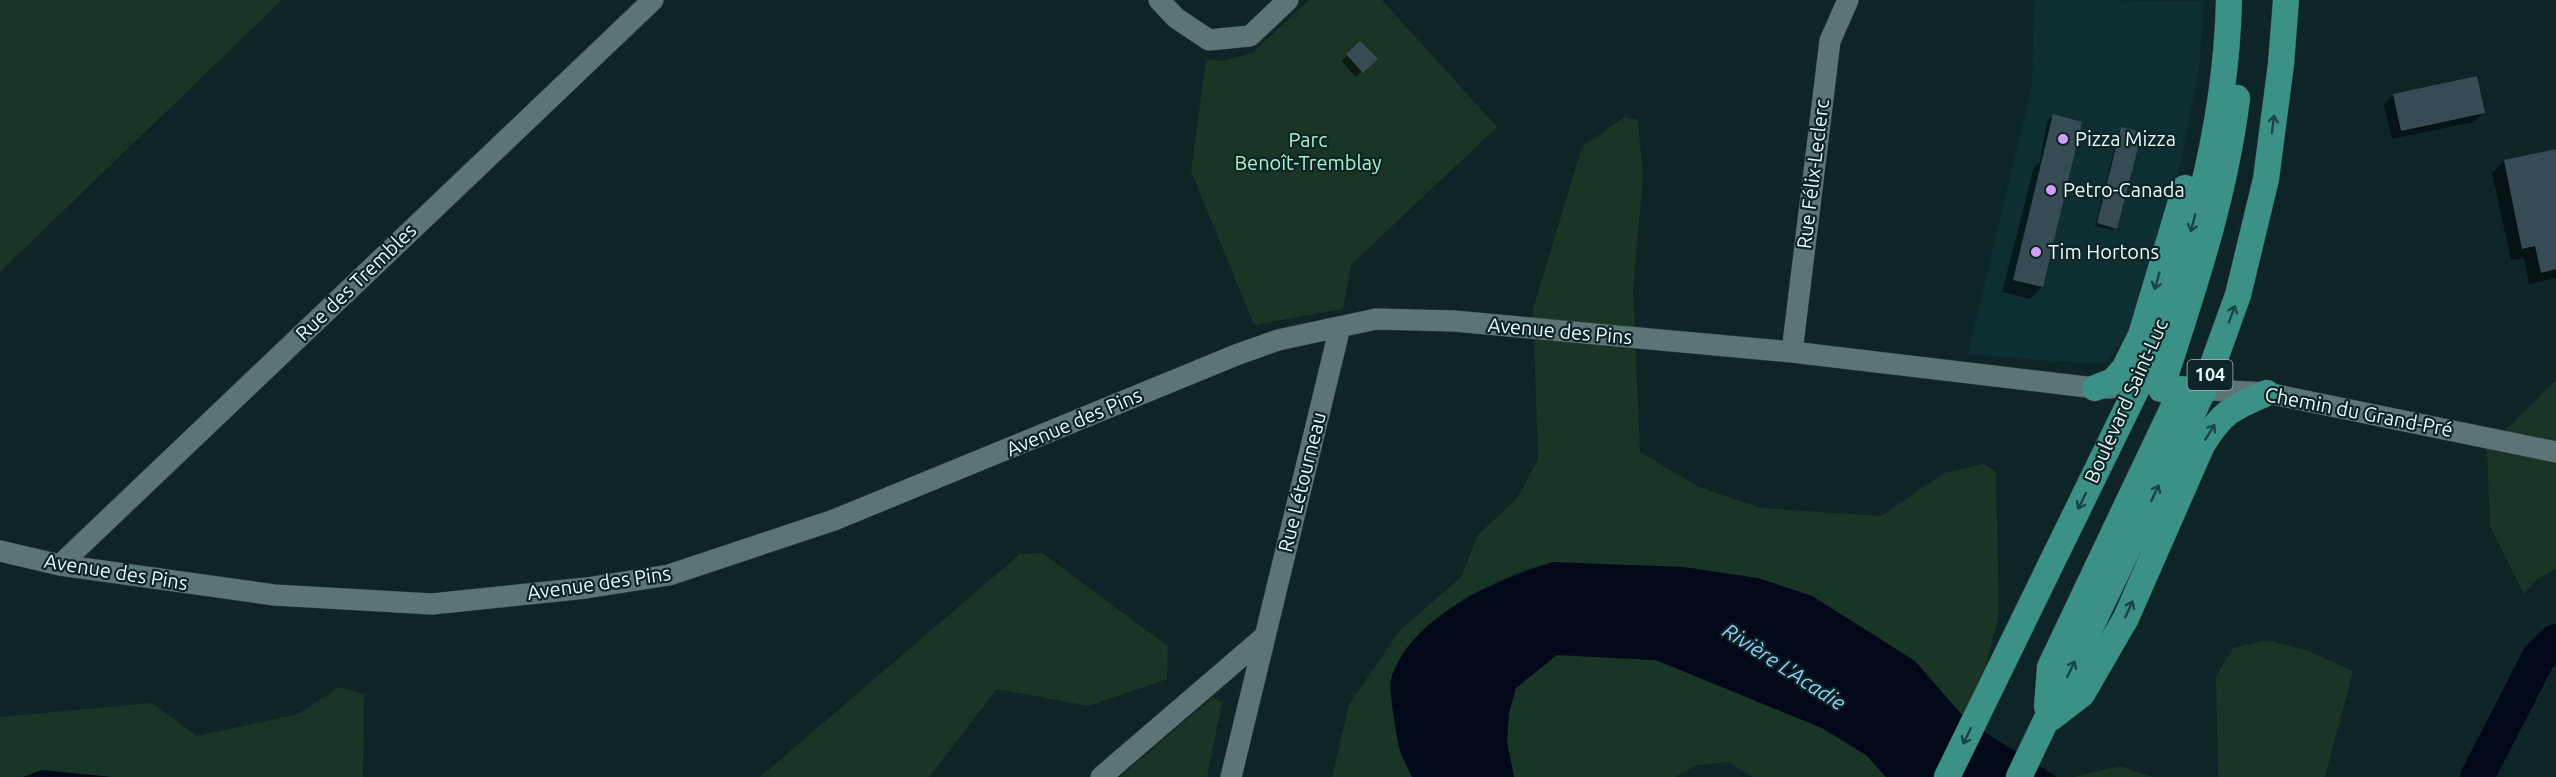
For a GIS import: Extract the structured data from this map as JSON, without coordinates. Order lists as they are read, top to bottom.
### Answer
{
  "streets": {
    "main road": ["104", "Boulevard Saint-Luc"],
    "street": [
      "Rue Félix-Leclerc",
      "Rue des Trembles",
      "Avenue des Pins",
      "Chemin du Grand-Pré",
      "Rue Létourneau"
    ]
  },
  "crossings": [
    ["Rue Félix-Leclerc", "Avenue des Pins"],
    ["Rue des Trembles", "Avenue des Pins"],
    ["Avenue des Pins", "Boulevard Saint-Luc"],
    ["Avenue des Pins", "Chemin du Grand-Pré"],
    ["Avenue des Pins", "Rue Létourneau"],
    ["Boulevard Saint-Luc", "Chemin du Grand-Pré"]
  ],
  "water": ["Rivière L'Acadie"],
  "parks": ["Parc Benoît-Tremblay"],
  "places": ["Pizza Mizza", "Petro-Canada", "Tim Hortons"]
}
